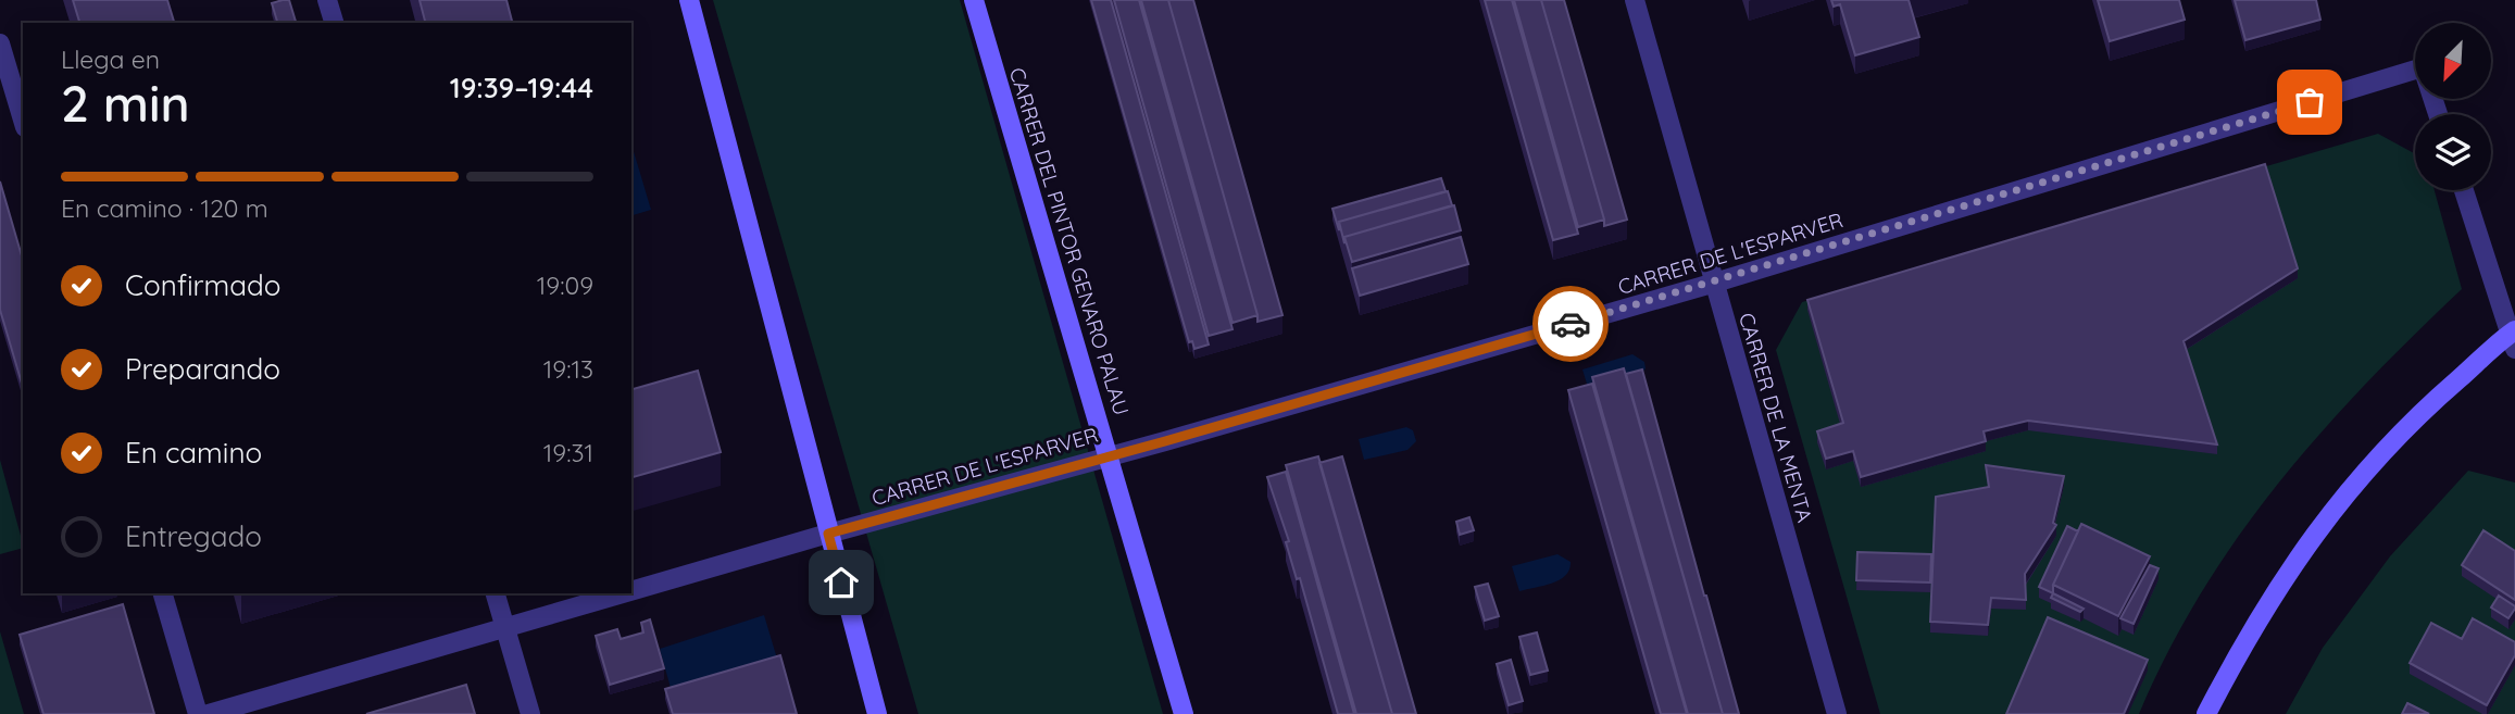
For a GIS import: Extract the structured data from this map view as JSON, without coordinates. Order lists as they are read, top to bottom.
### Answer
{
  "streets": {
    "street": ["CARRER DEL PINTOR GENARO PALAU", "CARRER DE L'ESPARVER", "CARRER DE LA MENTA"]
  },
  "crossings": [
    ["CARRER DEL PINTOR GENARO PALAU", "CARRER DE L'ESPARVER"],
    ["CARRER DE L'ESPARVER", "CARRER DE LA MENTA"]
  ],
  "north": "bottom left",
  "page": {
    "heading": ["2 min", "Llega en", "19:39–19:44"],
    "bar": "En camino · 120 m",
    "list": [
      ["Confirmado", "19:09"],
      ["Preparando", "19:13"],
      ["En camino", "19:31"],
      "Entregado"
    ]
  }
}
